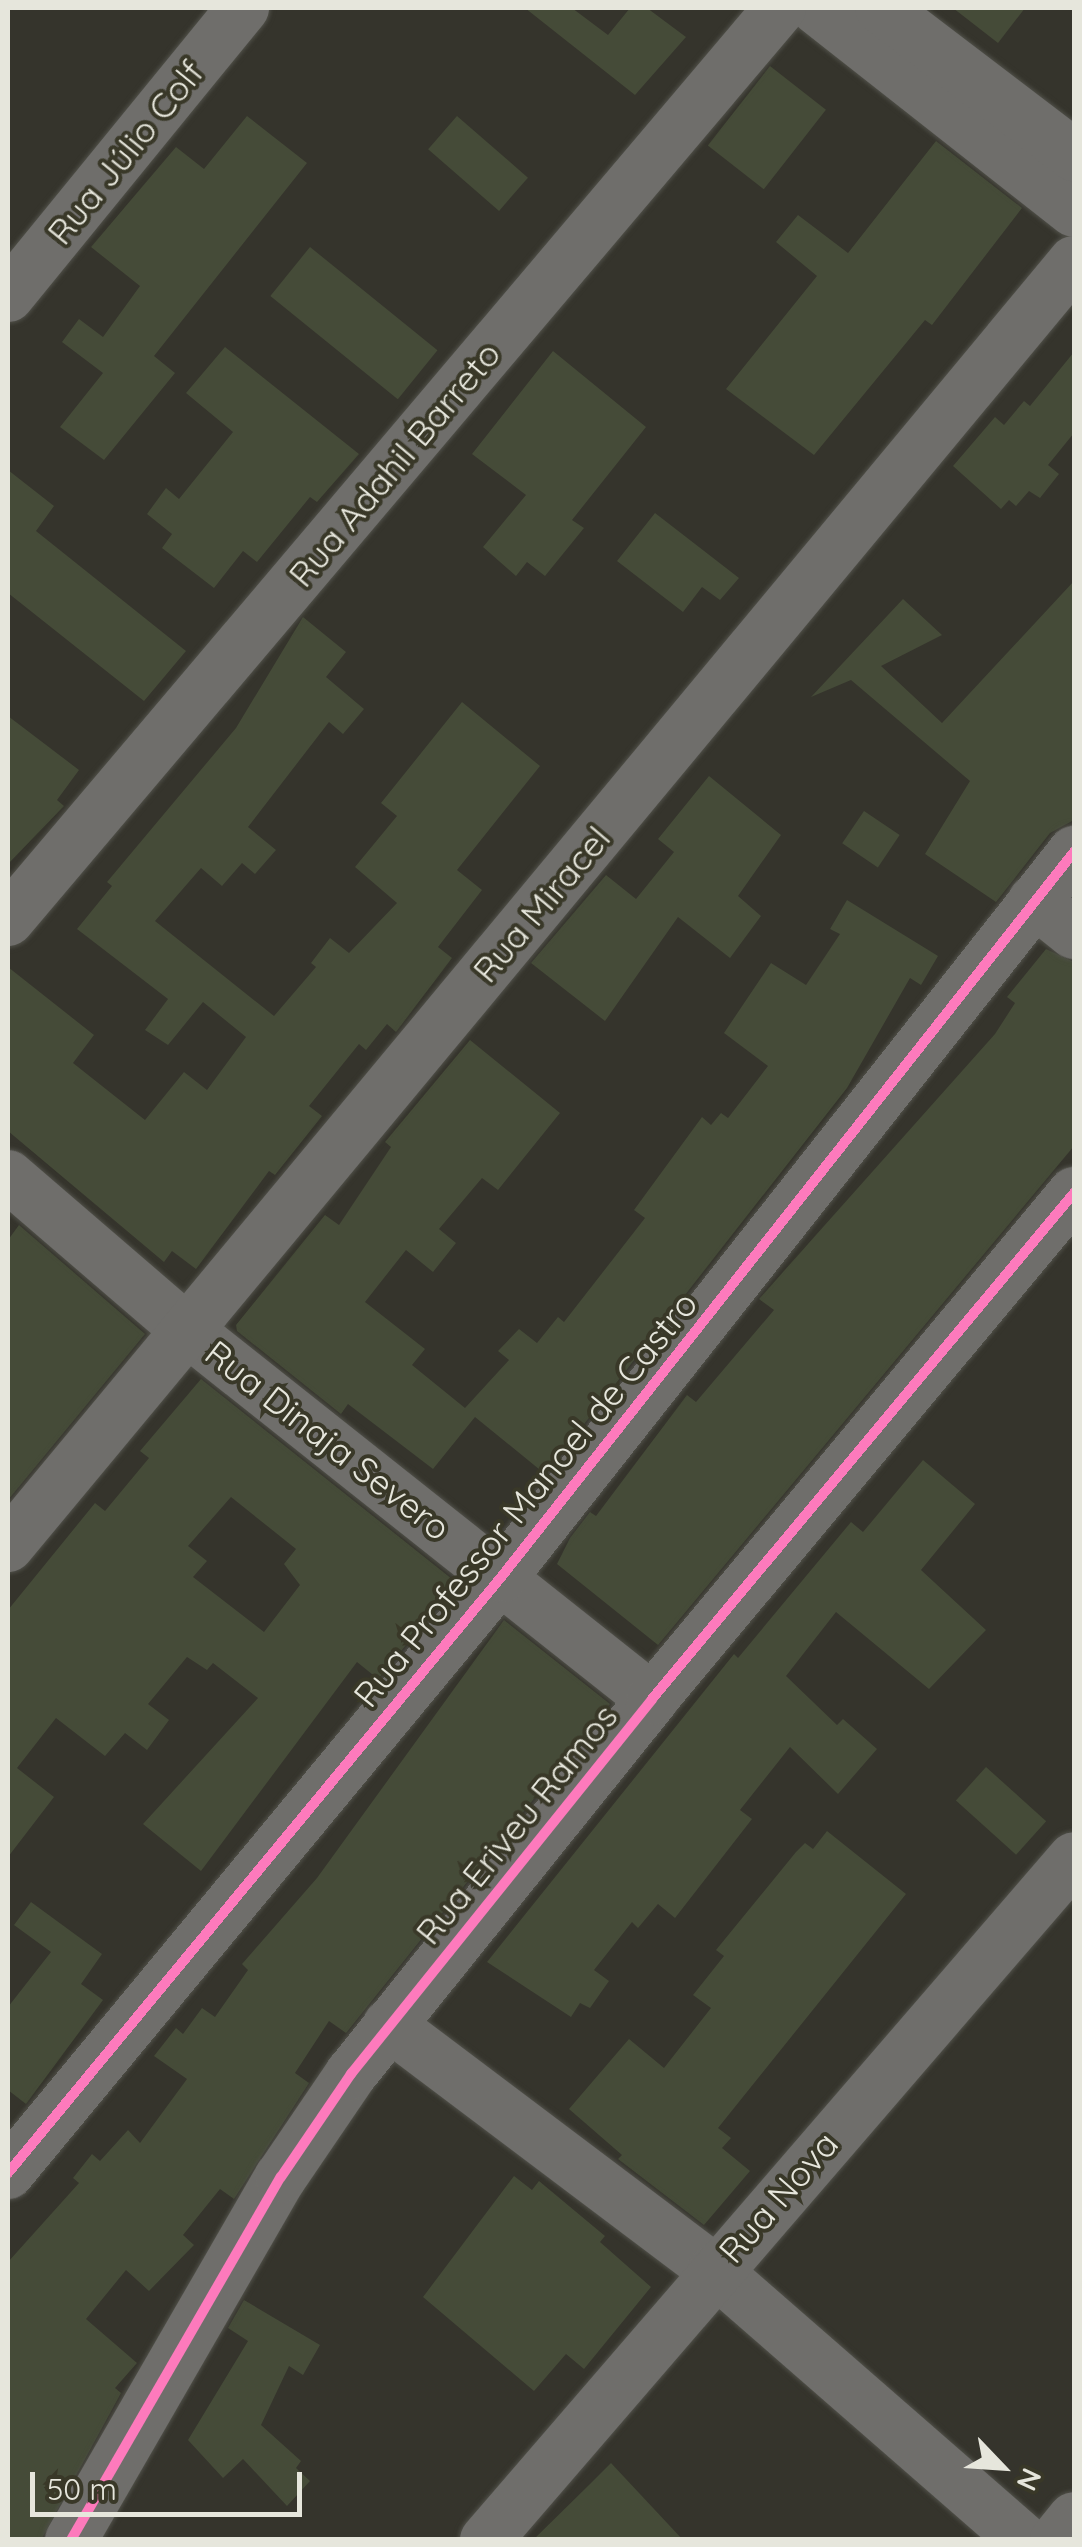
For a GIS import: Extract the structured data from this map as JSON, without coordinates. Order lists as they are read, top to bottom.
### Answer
{
  "streets": {
    "street": [
      "Rua Júlio Colf",
      "Rua Adahil Barreto",
      "Rua Miracel",
      "Rua Dinaja Severo",
      "Rua Professor Manoel de Castro",
      "Rua Eriveu Ramos",
      "Rua Nova"
    ]
  },
  "crossings": [
    ["Rua Miracel", "Rua Dinaja Severo"],
    ["Rua Dinaja Severo", "Rua Professor Manoel de Castro"],
    ["Rua Dinaja Severo", "Rua Eriveu Ramos"]
  ],
  "scale_bar": "50 m",
  "north": "bottom right"
}
